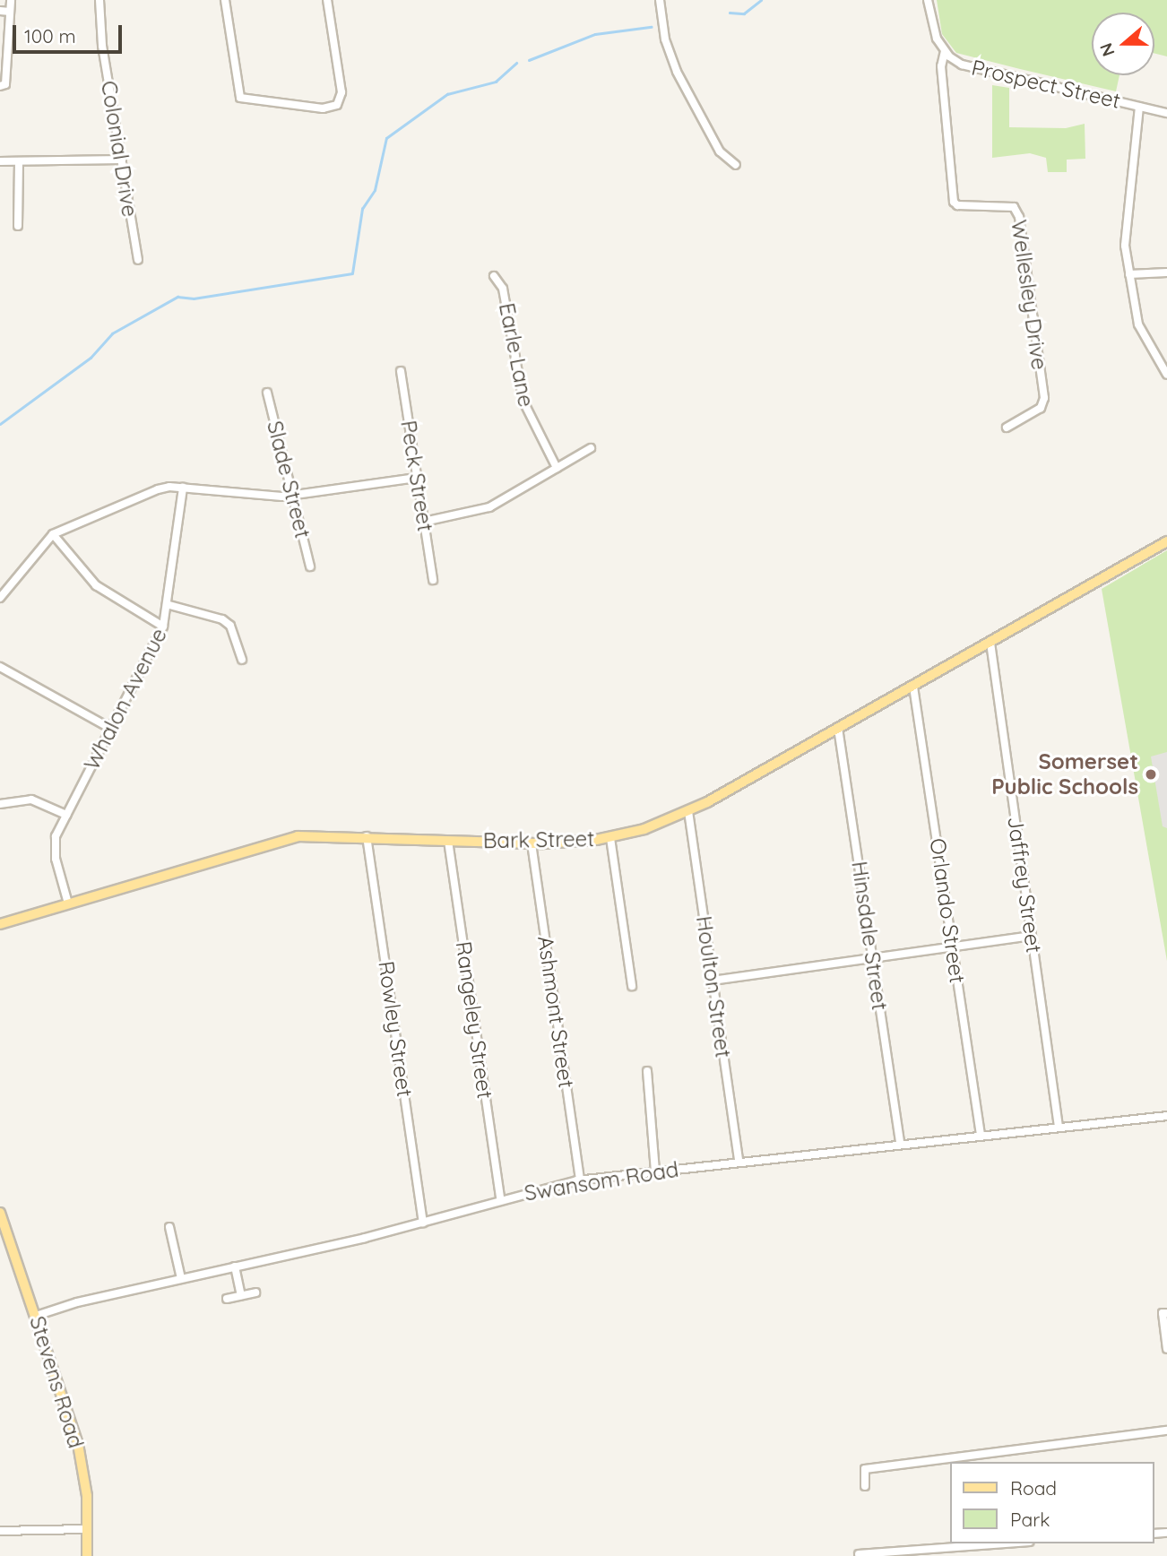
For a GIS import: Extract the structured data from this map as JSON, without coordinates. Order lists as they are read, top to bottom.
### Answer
{
  "streets": {
    "main road": ["Bark Street", "Stevens Road"],
    "street": [
      "Prospect Street",
      "Colonial Drive",
      "Wellesley Drive",
      "Earle Lane",
      "Peck Street",
      "Slade Street",
      "Whalon Avenue",
      "Jaffrey Street",
      "Orlando Street",
      "Hinsdale Street",
      "Houlton Street",
      "Ashmont Street",
      "Rangeley Street",
      "Rowley Street",
      "Swansom Road"
    ]
  },
  "crossings": [
    ["Prospect Street", "Wellesley Drive"],
    ["Whalon Avenue", "Bark Street"],
    ["Bark Street", "Jaffrey Street"],
    ["Bark Street", "Orlando Street"],
    ["Bark Street", "Hinsdale Street"],
    ["Bark Street", "Houlton Street"],
    ["Bark Street", "Ashmont Street"],
    ["Bark Street", "Rangeley Street"],
    ["Bark Street", "Rowley Street"],
    ["Jaffrey Street", "Swansom Road"],
    ["Orlando Street", "Swansom Road"],
    ["Hinsdale Street", "Swansom Road"],
    ["Houlton Street", "Swansom Road"],
    ["Ashmont Street", "Swansom Road"],
    ["Rangeley Street", "Swansom Road"],
    ["Rowley Street", "Swansom Road"],
    ["Swansom Road", "Stevens Road"]
  ],
  "places": ["Somerset Public Schools"],
  "legend": ["Road", "Park"],
  "scale_bar": "100 m",
  "north": "left"
}
